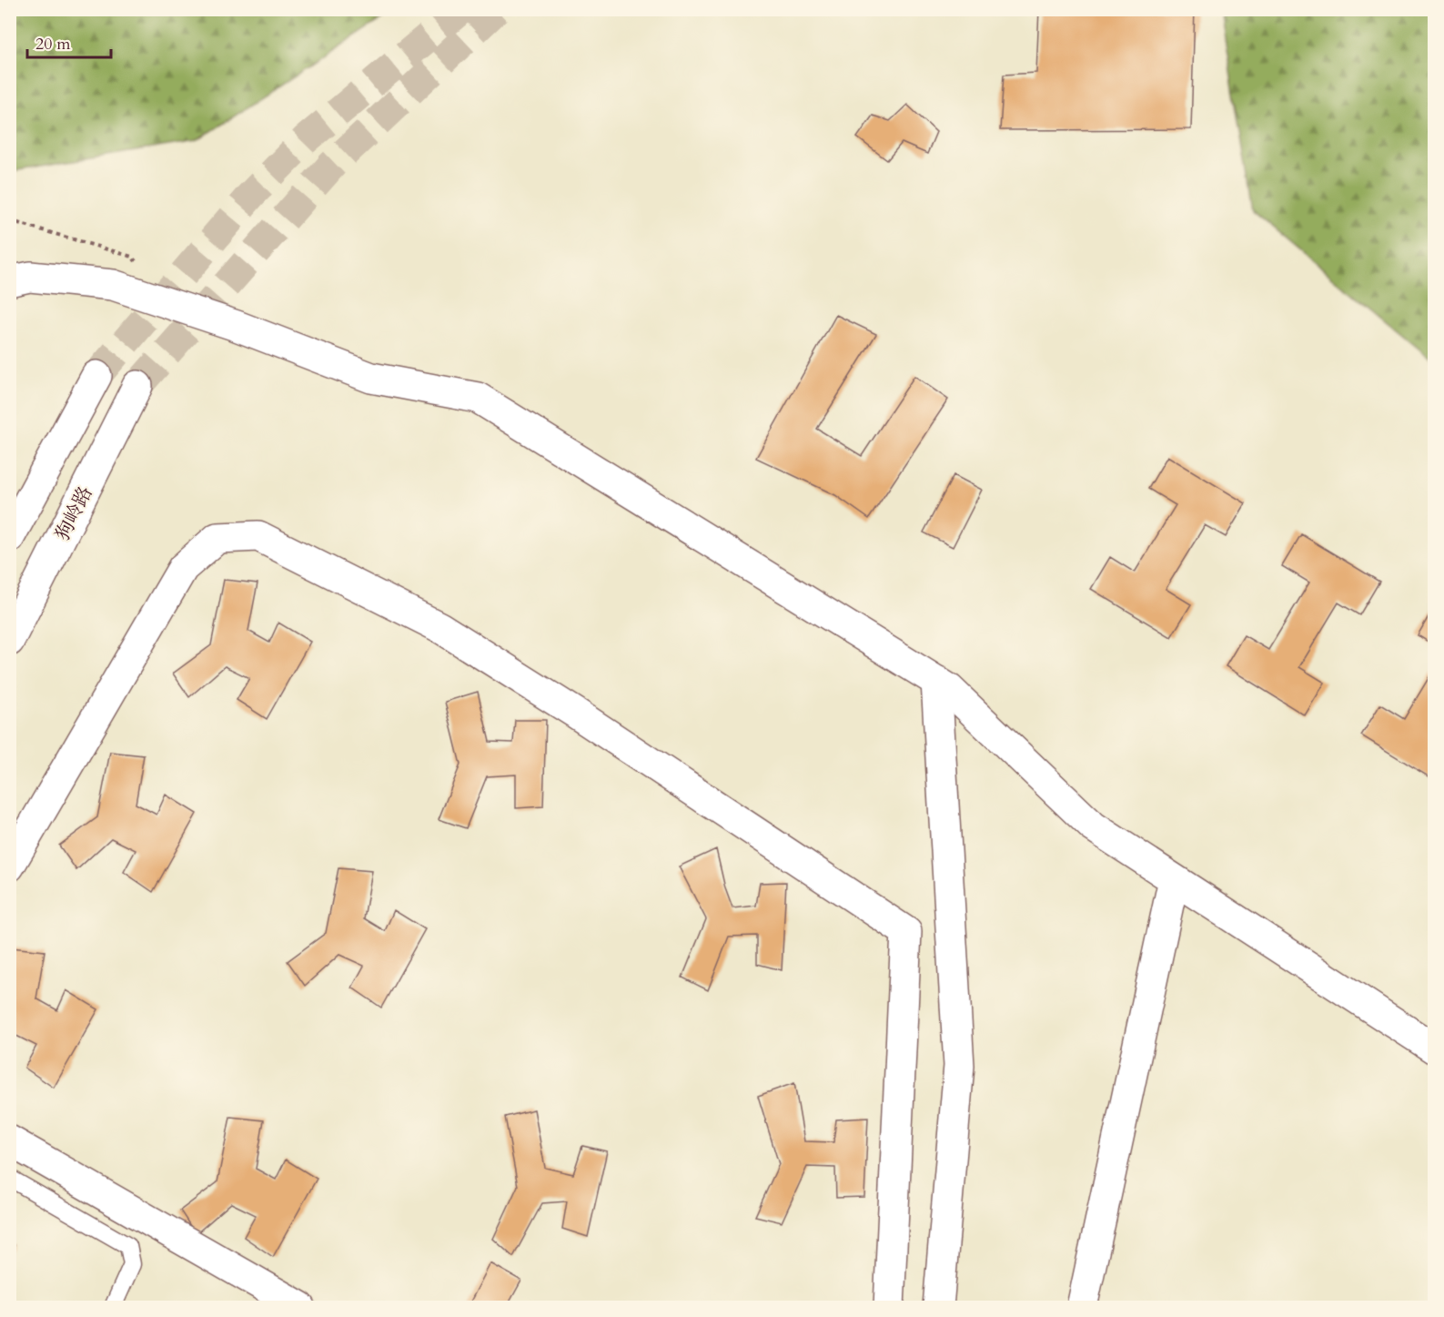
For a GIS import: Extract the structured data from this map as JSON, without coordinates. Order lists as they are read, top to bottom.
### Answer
{
  "streets": {
    "street": ["狗岭路"]
  },
  "scale_bar": "20 m"
}
